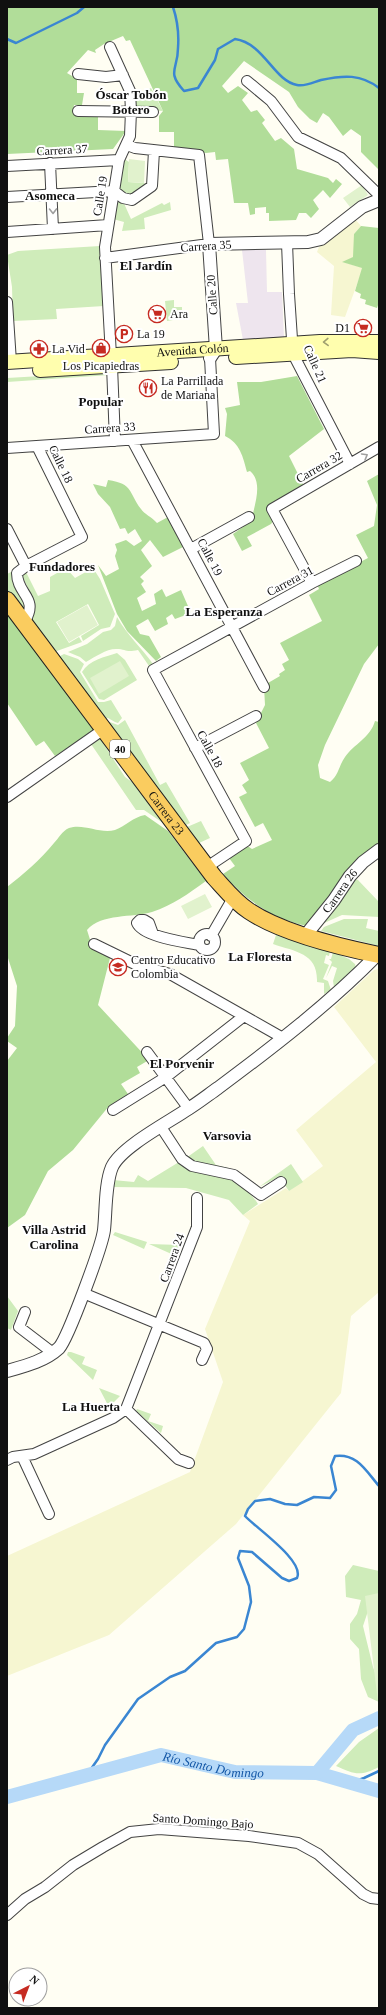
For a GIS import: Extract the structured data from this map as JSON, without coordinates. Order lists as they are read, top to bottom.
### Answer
{
  "streets": {
    "highway": ["40", "Carrera 23"],
    "main road": ["Avenida Colón"],
    "street": [
      "Carrera 37",
      "Calle 19",
      "Carrera 35",
      "Calle 20",
      "Calle 21",
      "Carrera 33",
      "Calle 18",
      "Carrera 32",
      "Carrera 31",
      "Carrera 26",
      "Carrera 24",
      "Santo Domingo Bajo"
    ]
  },
  "crossings": [
    ["Carrera 37", "Calle 19"],
    ["Calle 19", "Carrera 35"],
    ["Calle 19", "Avenida Colón"],
    ["Calle 19", "Carrera 33"],
    ["Calle 19", "Carrera 31"],
    ["Carrera 35", "Calle 20"],
    ["Carrera 35", "Calle 21"],
    ["Calle 20", "Avenida Colón"],
    ["Calle 20", "Carrera 33"],
    ["Avenida Colón", "Calle 21"],
    ["Calle 21", "Carrera 32"],
    ["Carrera 33", "Calle 18"],
    ["Calle 18", "Carrera 31"],
    ["Calle 18", "Carrera 23"],
    ["Carrera 32", "Carrera 31"],
    ["Carrera 23", "Carrera 26"]
  ],
  "districts": [
    "Óscar Tobón Botero",
    "Asomeca",
    "El Jardín",
    "Popular",
    "Fundadores",
    "La Esperanza",
    "La Floresta",
    "El Porvenir",
    "Varsovia",
    "Villa Astrid Carolina",
    "La Huerta"
  ],
  "water": ["Río Santo Domingo"],
  "places": {
    "supermarket": ["Ara", "D1"],
    "parking": ["La 19"],
    "shop": ["Los Picapiedras"],
    "pharmacy": ["La Vid"],
    "restaurant": ["La Parrillada de Mariana"],
    "school or university": ["Centro Educativo Colombia"]
  },
  "north": "top right"
}
